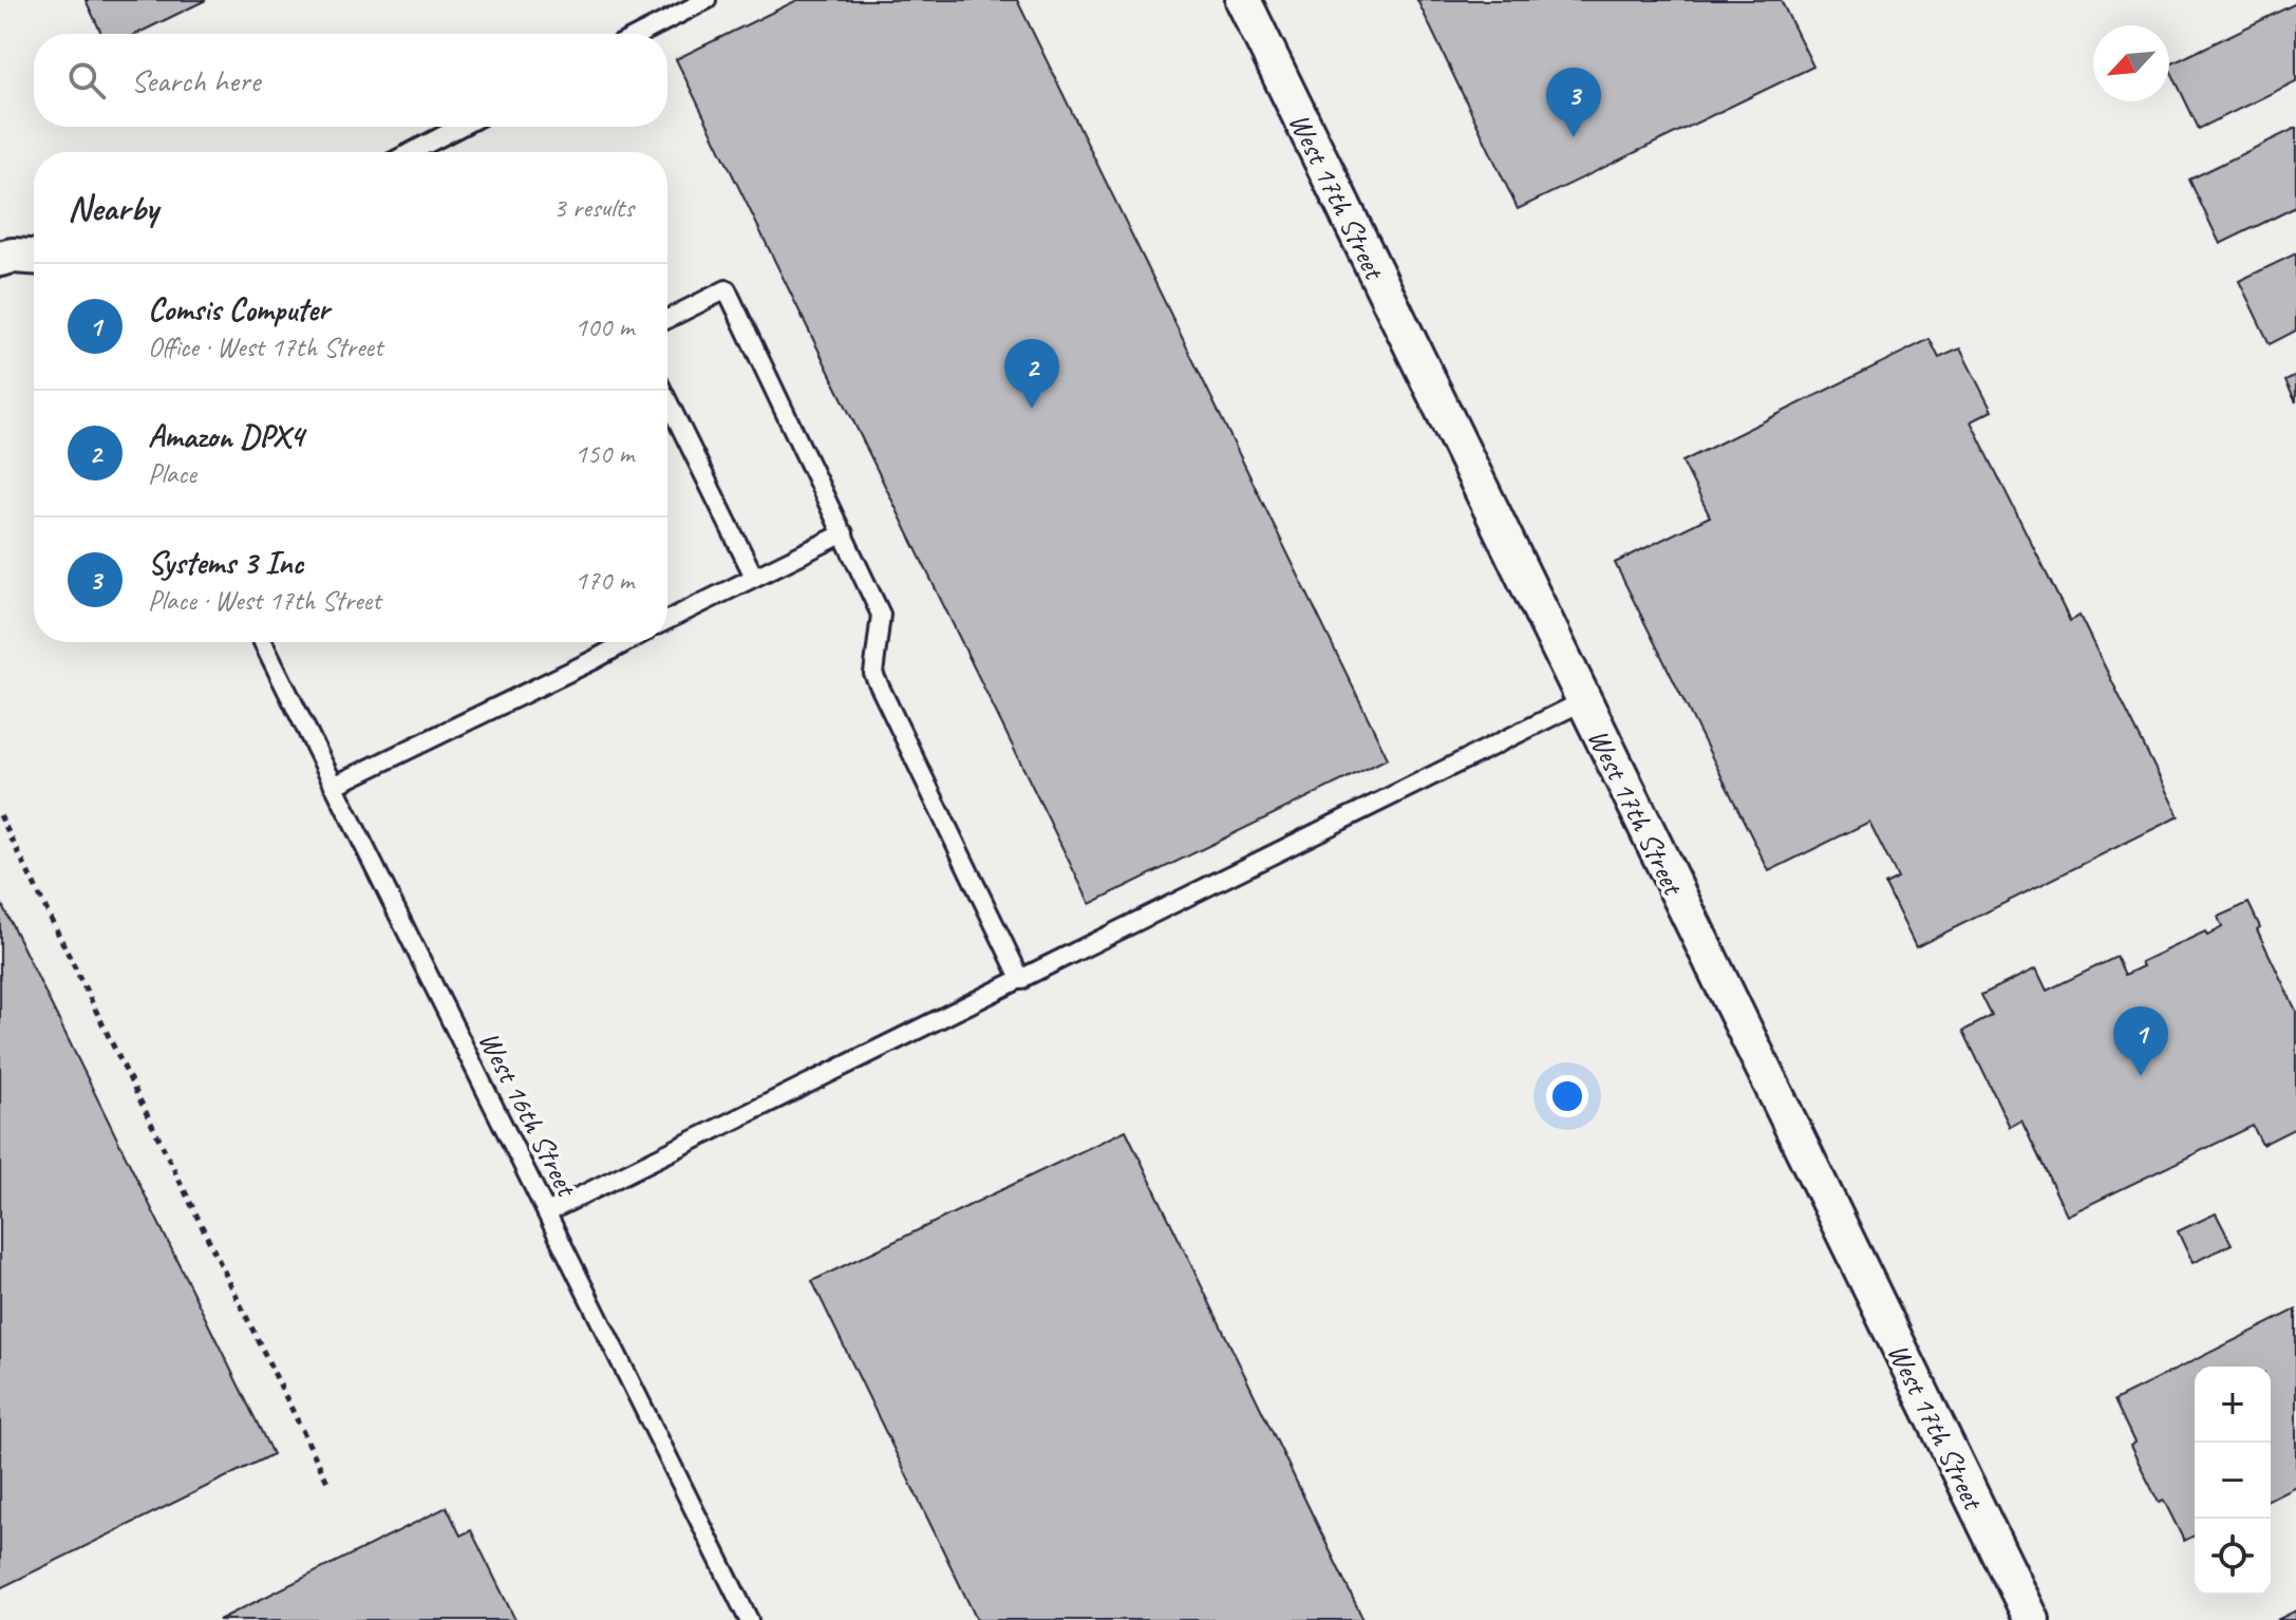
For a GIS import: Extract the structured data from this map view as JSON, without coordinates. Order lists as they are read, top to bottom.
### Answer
{
  "streets": {
    "street": ["West 17th Street"],
    "lane": ["West 16th Street"]
  },
  "north": "bottom left",
  "page": {
    "search": "Search here",
    "pins": ["3", "2", "1"],
    "heading": ["Nearby", "3 results"],
    "list": [
      {
        "mark": "1",
        "name": "Comsis Computer",
        "note": "Office · West 17th Street",
        "value": "100 m"
      },
      {
        "mark": "2",
        "name": "Amazon DPX4",
        "note": "Place",
        "value": "150 m"
      },
      {
        "mark": "3",
        "name": "Systems 3 Inc",
        "note": "Place · West 17th Street",
        "value": "170 m"
      }
    ],
    "map_buttons": ["+", "−"]
  }
}
